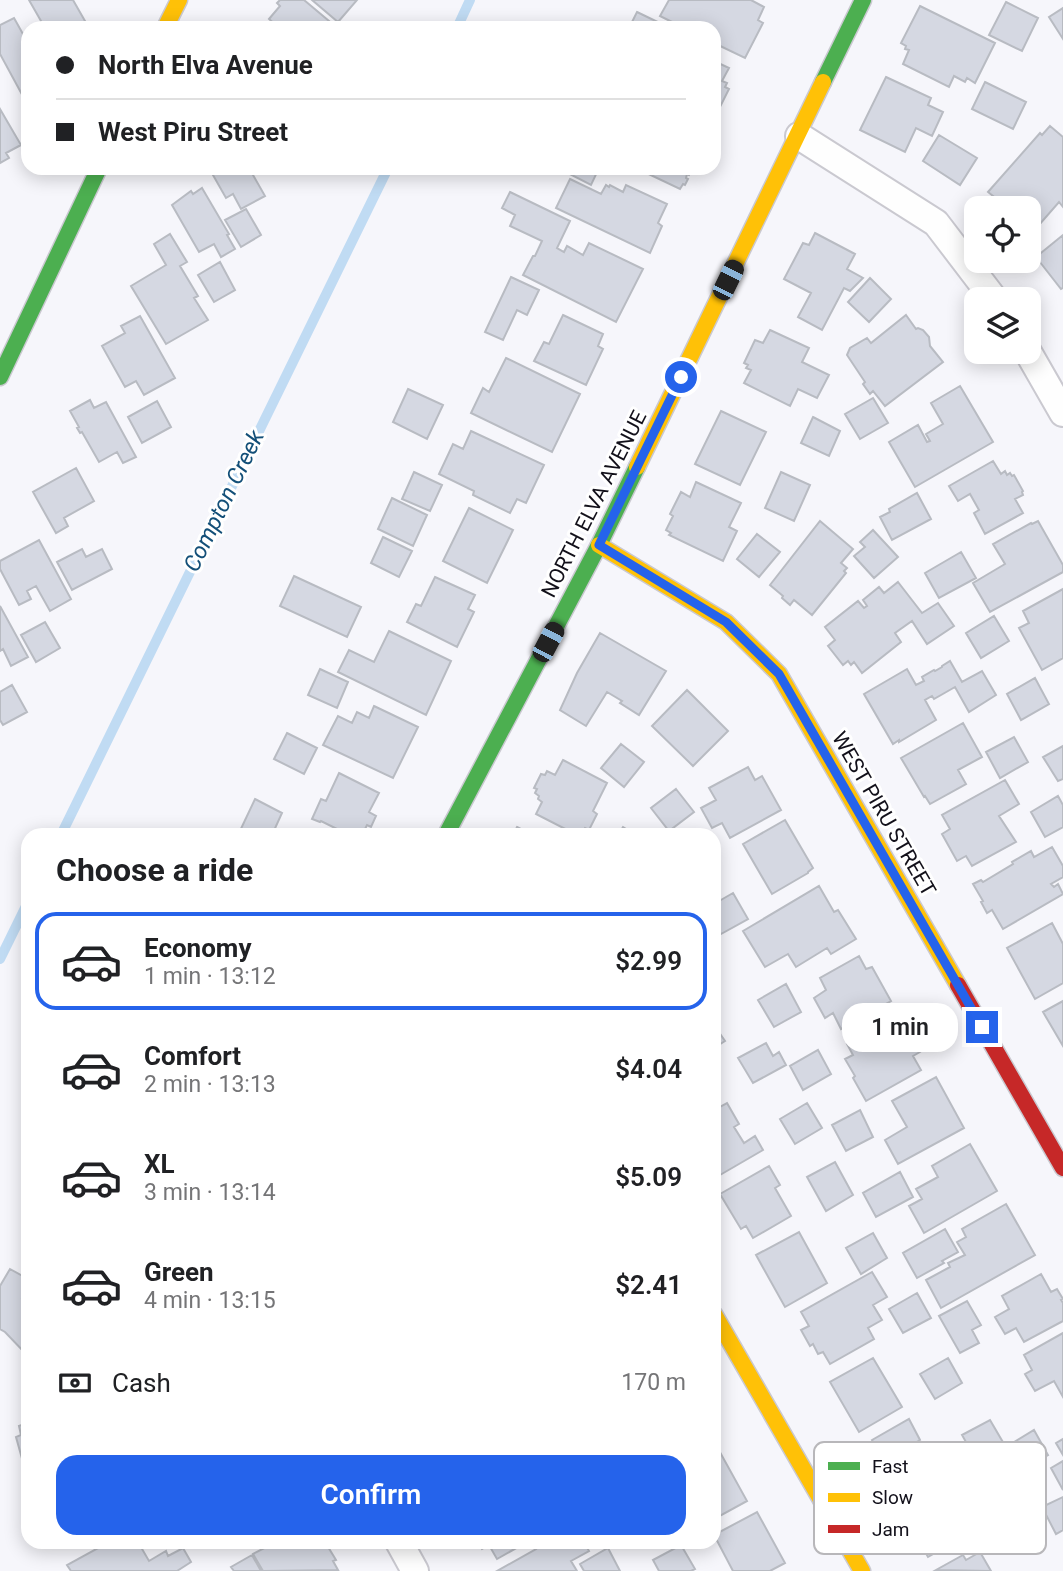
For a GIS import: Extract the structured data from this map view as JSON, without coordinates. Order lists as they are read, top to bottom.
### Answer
{
  "streets": {
    "street": ["NORTH ELVA AVENUE", "WEST PIRU STREET"]
  },
  "crossings": [
    ["NORTH ELVA AVENUE", "WEST PIRU STREET"]
  ],
  "water": ["Compton Creek"],
  "legend": ["Fast", "Slow", "Jam"],
  "page": {
    "banner": ["North Elva Avenue", "West Piru Street"],
    "heading": "Choose a ride",
    "list": [
      {
        "name": "Economy",
        "note": "1 min · 13:12",
        "value": "$2.99"
      },
      {
        "name": "Comfort",
        "note": "2 min · 13:13",
        "value": "$4.04"
      },
      {
        "name": "XL",
        "note": "3 min · 13:14",
        "value": "$5.09"
      },
      {
        "name": "Green",
        "note": "4 min · 13:15",
        "value": "$2.41"
      }
    ],
    "bubble": "1 min",
    "pay": ["Cash", "170 m"],
    "buttons": "Confirm"
  }
}
